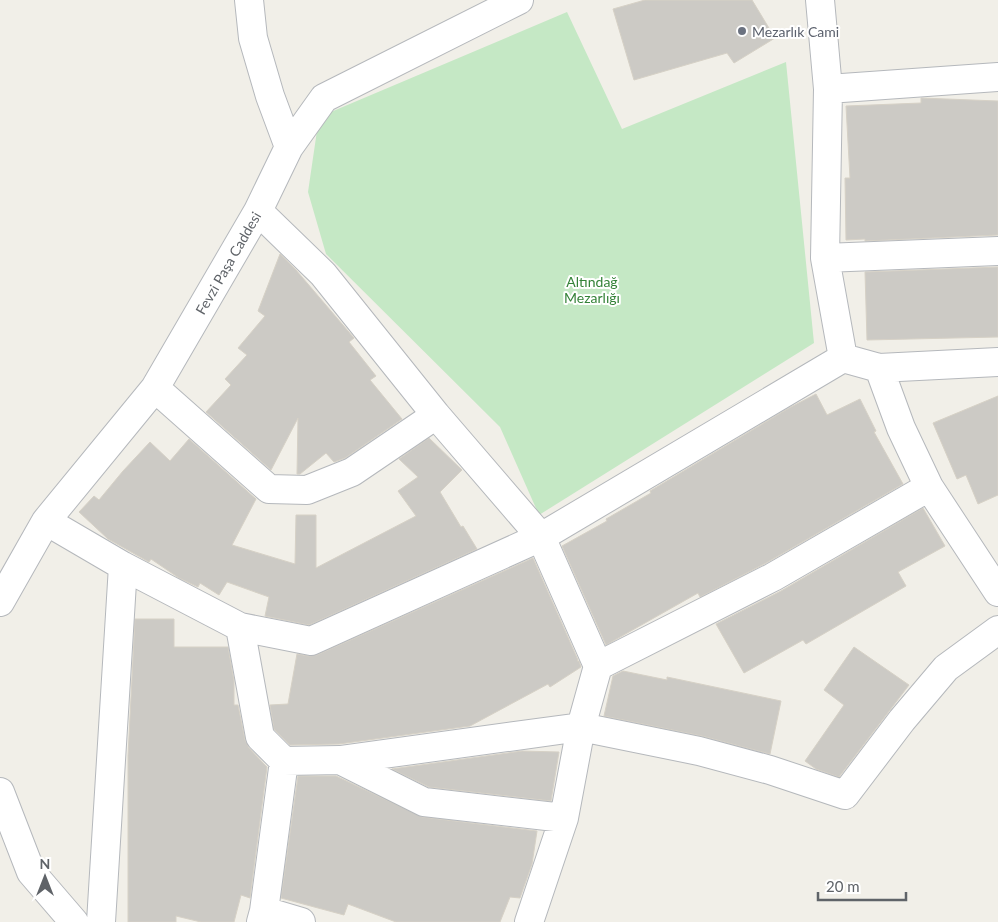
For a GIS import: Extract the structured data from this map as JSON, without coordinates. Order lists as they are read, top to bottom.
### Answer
{
  "streets": {
    "street": ["Fevzi Paşa Caddesi"]
  },
  "parks": ["Altındağ Mezarlığı"],
  "places": ["Mezarlık Cami"],
  "scale_bar": "20 m",
  "north": "top"
}
